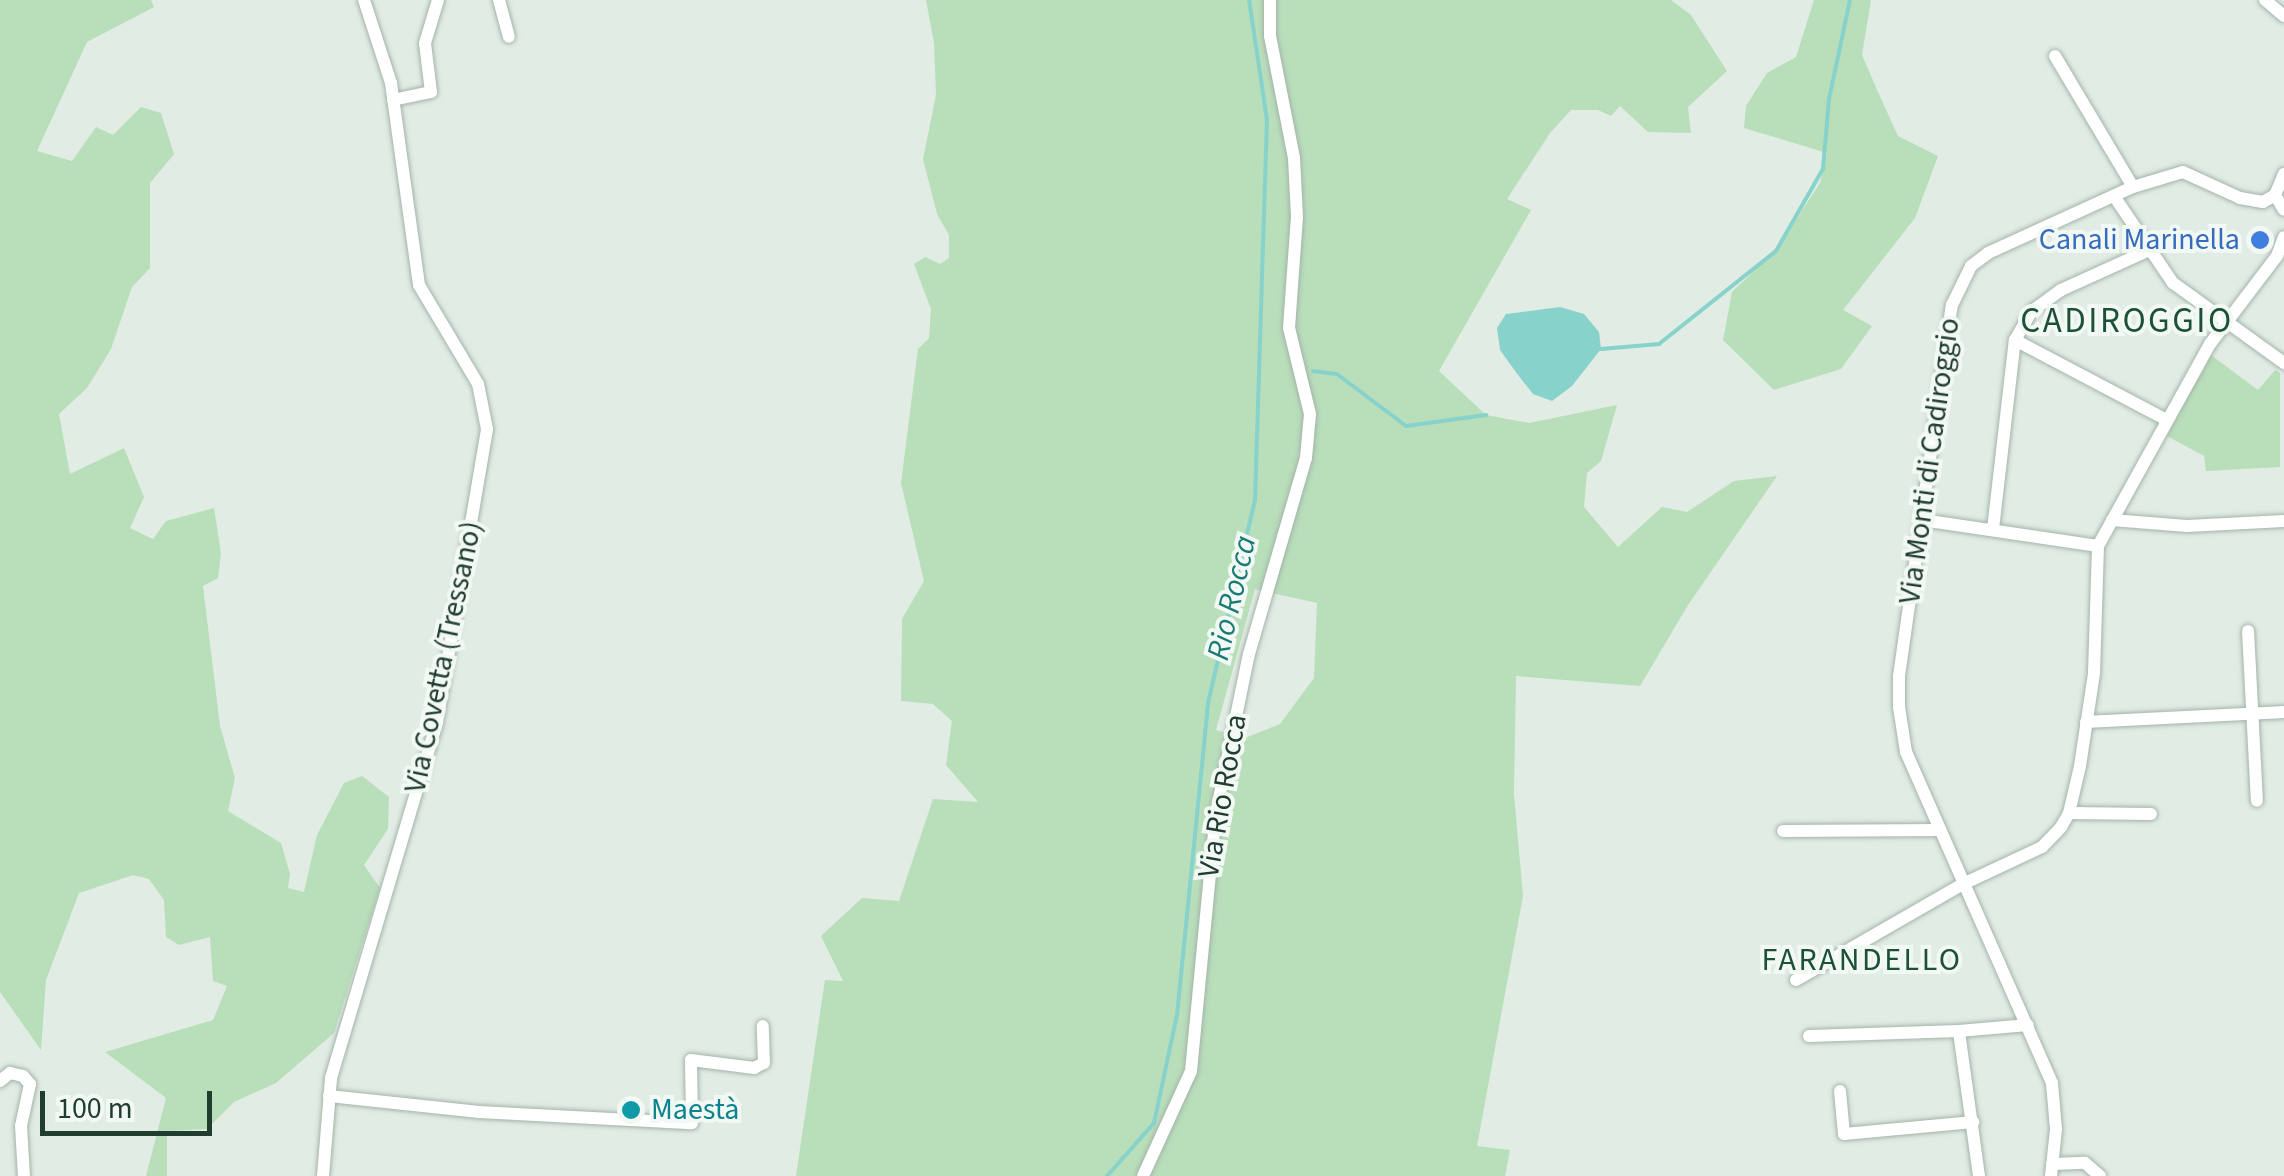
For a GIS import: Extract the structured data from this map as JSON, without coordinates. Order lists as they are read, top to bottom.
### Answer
{
  "streets": {
    "street": ["Via Monti di Cadiroggio", "Via Covetta (Tressano)", "Via Rio Rocca"]
  },
  "districts": ["CADIROGGIO", "FARANDELLO"],
  "water": ["Rio Rocca"],
  "places": ["Canali Marinella", "Maestà"],
  "scale_bar": "100 m"
}
